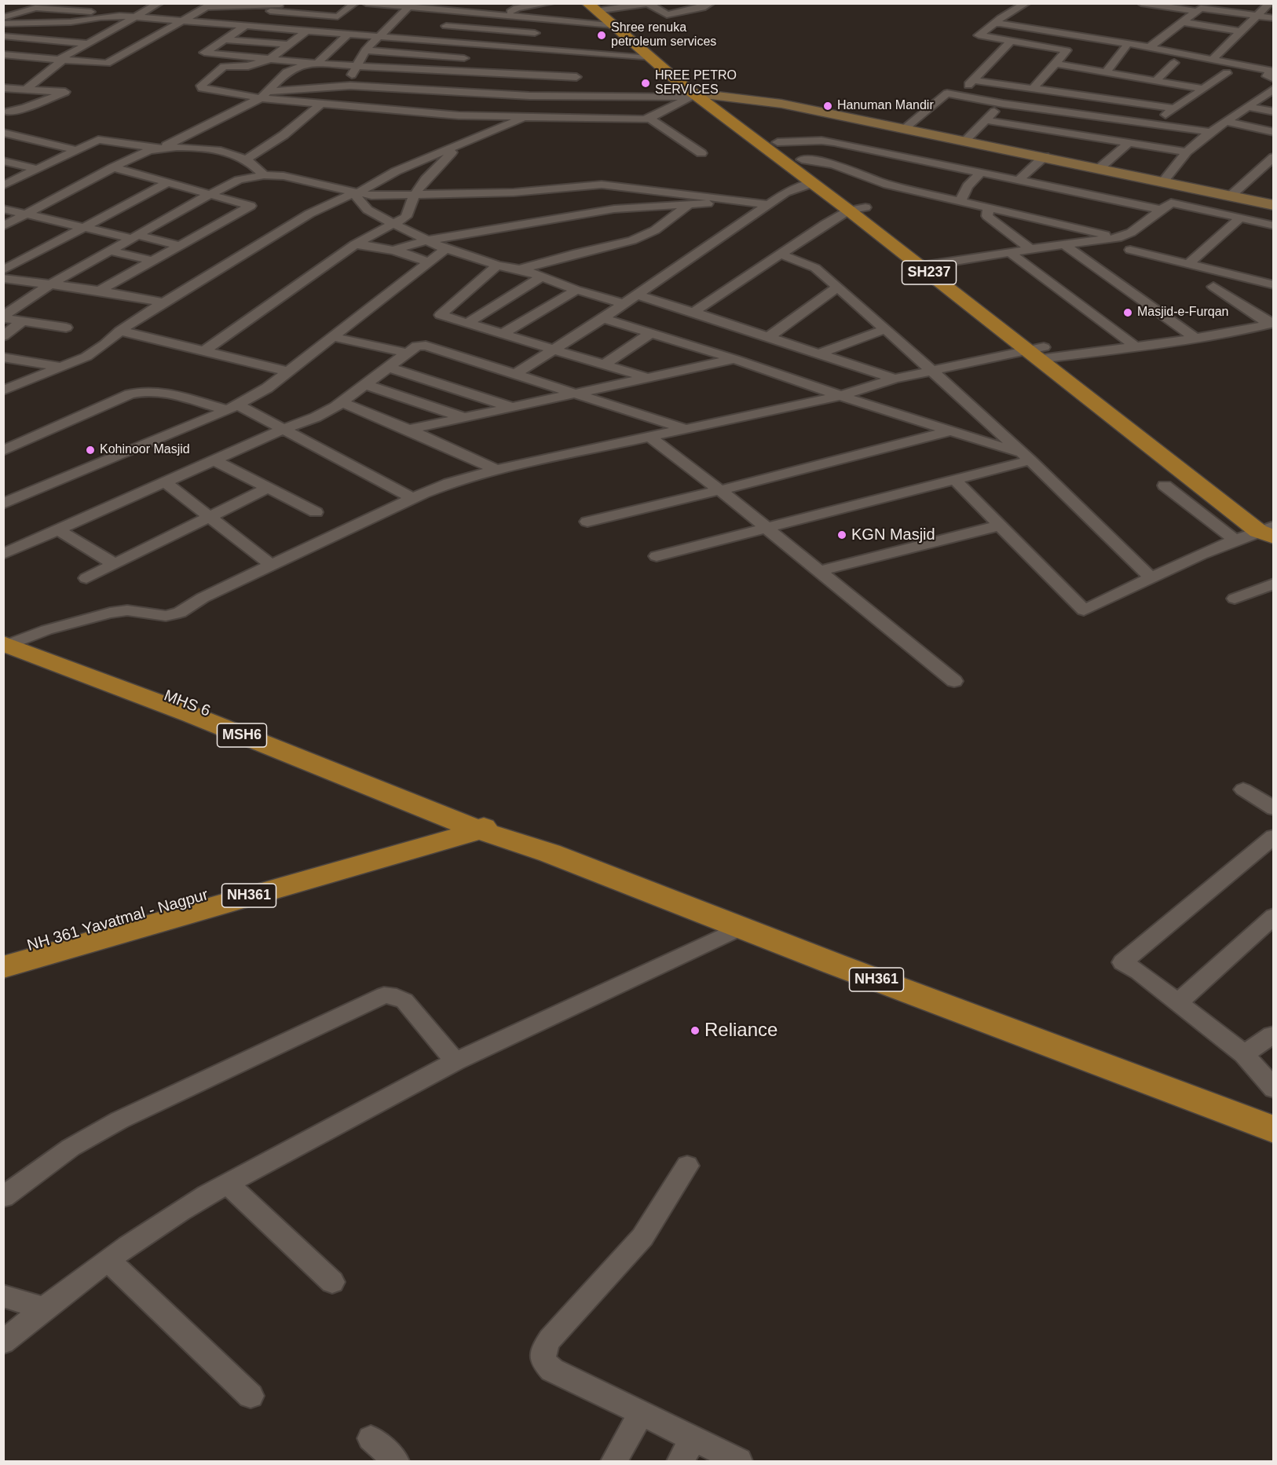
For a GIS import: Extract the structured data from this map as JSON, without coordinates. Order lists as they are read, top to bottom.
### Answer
{
  "streets": {
    "main road": [
      "SH237",
      "MSH6",
      "NH361",
      "NH 361 Yavatmal - Nagpur"
    ]
  },
  "crossings": [
    ["MSH6", "NH361"],
    ["MSH6", "NH 361 Yavatmal - Nagpur"],
    ["NH361", "NH 361 Yavatmal - Nagpur"]
  ],
  "places": [
    "Shree renuka petroleum services",
    "HREE PETRO SERVICES",
    "Hanuman Mandir",
    "Masjid-e-Furqan",
    "Kohinoor Masjid",
    "KGN Masjid",
    "Reliance"
  ]
}
